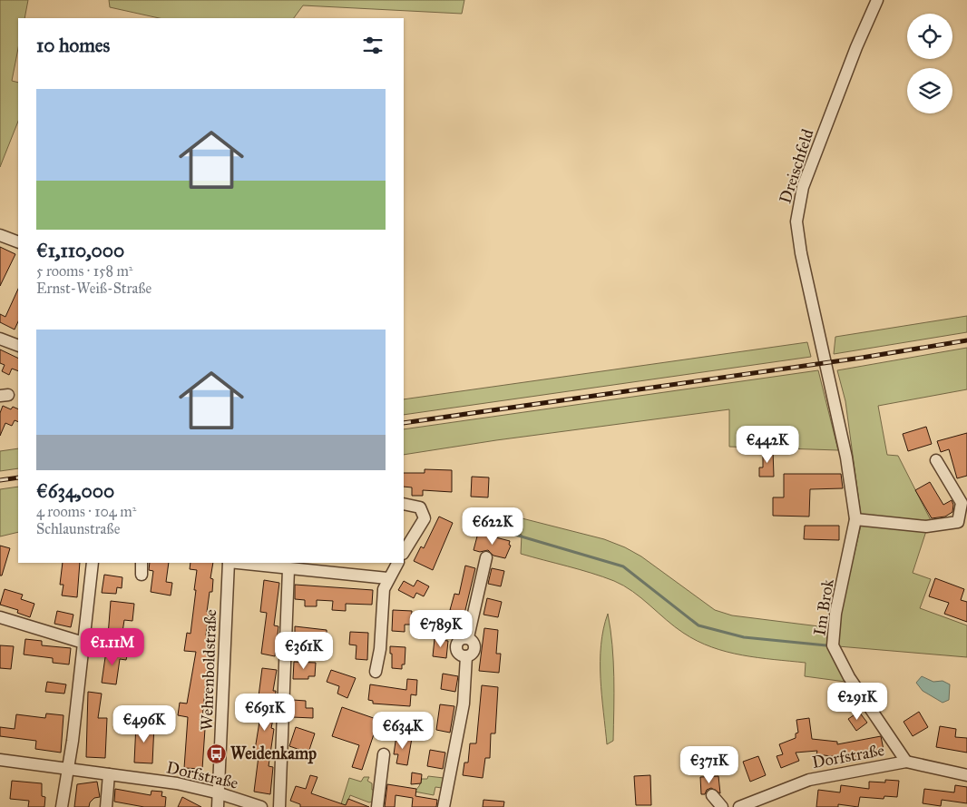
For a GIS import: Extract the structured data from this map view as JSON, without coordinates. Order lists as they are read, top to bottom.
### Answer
{
  "streets": {
    "street": [
      "Dreischfeld",
      "Im Brok",
      "Wehrenboldstraße",
      "Dorfstraße"
    ]
  },
  "crossings": [
    ["Dreischfeld", "Im Brok"],
    ["Im Brok", "Dorfstraße"],
    ["Wehrenboldstraße", "Dorfstraße"]
  ],
  "places": {
    "bus stop": ["Weidenkamp"]
  },
  "page": {
    "heading": "10 homes",
    "list": [
      {
        "name": "€1,110,000",
        "note": "5 rooms · 158 m² · Ernst-Weiß-Straße"
      },
      {
        "name": "€634,000",
        "note": "4 rooms · 104 m² · Schlaunstraße"
      }
    ],
    "price": [
      "€442K",
      "€622K",
      "€789K",
      "€1.11M",
      "€361K",
      "€291K",
      "€691K",
      "€496K",
      "€634K",
      "€371K"
    ]
  }
}
